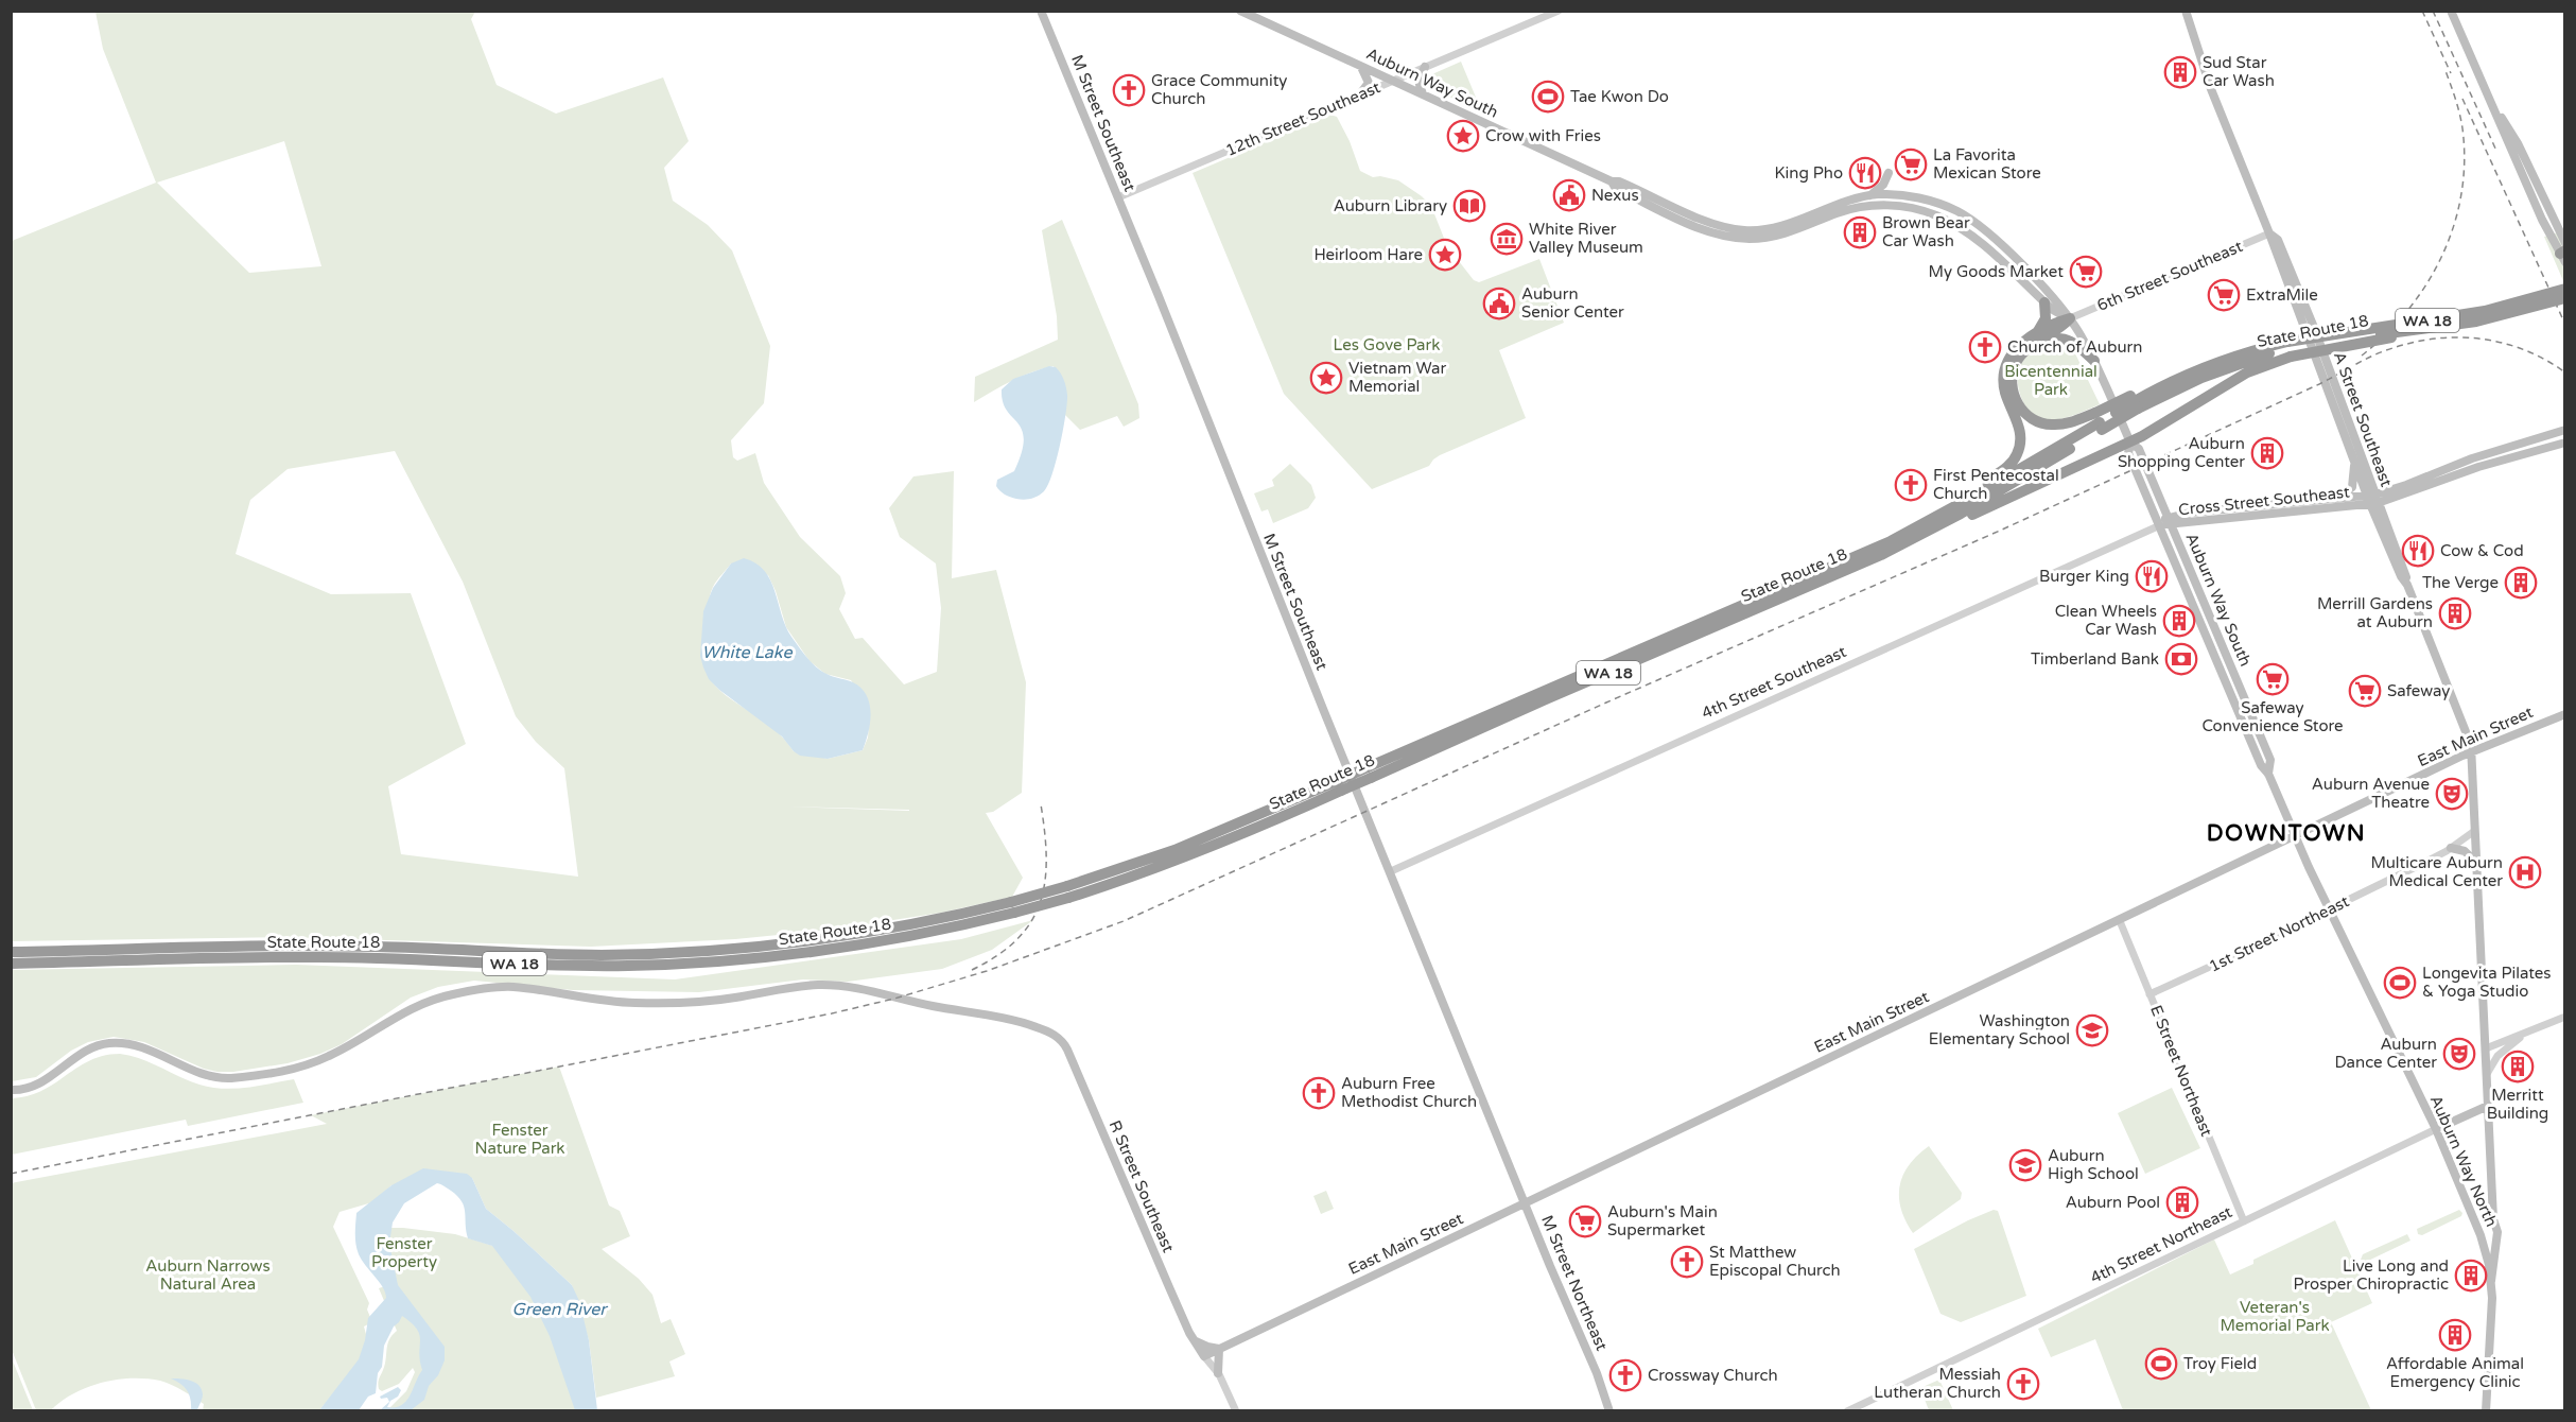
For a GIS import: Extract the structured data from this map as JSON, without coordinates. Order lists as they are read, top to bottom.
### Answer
{
  "streets": {
    "highway": ["WA 18", "State Route 18"],
    "main road": [
      "Auburn Way South",
      "M Street Southeast",
      "A Street Southeast",
      "Cross Street Southeast",
      "East Main Street",
      "Auburn Way North",
      "R Street Southeast",
      "4th Street Northeast",
      "M Street Northeast"
    ],
    "street": [
      "12th Street Southeast",
      "6th Street Southeast",
      "4th Street Southeast",
      "1st Street Northeast",
      "E Street Northeast"
    ]
  },
  "crossings": [
    ["Auburn Way South", "12th Street Southeast"],
    ["Auburn Way South", "6th Street Southeast"],
    ["Auburn Way South", "Cross Street Southeast"],
    ["Auburn Way South", "4th Street Southeast"],
    ["Auburn Way South", "East Main Street"],
    ["Auburn Way South", "Auburn Way North"],
    ["12th Street Southeast", "M Street Southeast"],
    ["M Street Southeast", "4th Street Southeast"],
    ["M Street Southeast", "East Main Street"],
    ["M Street Southeast", "M Street Northeast"],
    ["6th Street Southeast", "A Street Southeast"],
    ["A Street Southeast", "Cross Street Southeast"],
    ["A Street Southeast", "East Main Street"],
    ["A Street Southeast", "1st Street Northeast"],
    ["A Street Southeast", "Auburn Way North"],
    ["A Street Southeast", "4th Street Northeast"],
    ["Cross Street Southeast", "4th Street Southeast"],
    ["East Main Street", "E Street Northeast"],
    ["East Main Street", "Auburn Way North"],
    ["East Main Street", "R Street Southeast"],
    ["East Main Street", "M Street Northeast"],
    ["1st Street Northeast", "E Street Northeast"],
    ["1st Street Northeast", "Auburn Way North"],
    ["E Street Northeast", "4th Street Northeast"],
    ["Auburn Way North", "4th Street Northeast"]
  ],
  "districts": ["DOWNTOWN"],
  "water": ["White Lake", "Green River"],
  "parks": [
    "Les Gove Park",
    "Bicentennial Park",
    "Fenster Nature Park",
    "Fenster Property",
    "Auburn Narrows Natural Area",
    "Veteran's Memorial Park"
  ],
  "places": {
    "building": [
      "Sud Star Car Wash",
      "Brown Bear Car Wash",
      "Auburn Shopping Center",
      "The Verge",
      "Merrill Gardens at Auburn",
      "Clean Wheels Car Wash",
      "Merritt Building",
      "Auburn Pool",
      "Live Long and Prosper Chiropractic",
      "Affordable Animal Emergency Clinic"
    ],
    "church": [
      "Grace Community Church",
      "Church of Auburn",
      "First Pentecostal Church",
      "Auburn Free Methodist Church",
      "St Matthew Episcopal Church",
      "Crossway Church",
      "Messiah Lutheran Church"
    ],
    "sports": ["Tae Kwon Do", "Longevita Pilates & Yoga Studio", "Troy Field"],
    "place": ["Crow with Fries", "Heirloom Hare", "Vietnam War Memorial"],
    "supermarket": [
      "La Favorita Mexican Store",
      "My Goods Market",
      "ExtraMile",
      "Safeway Convenience Store",
      "Safeway",
      "Auburn's Main Supermarket"
    ],
    "restaurant": ["King Pho", "Cow & Cod", "Burger King"],
    "public building": ["Nexus", "Auburn Senior Center"],
    "library": ["Auburn Library"],
    "museum": ["White River Valley Museum"],
    "bank": ["Timberland Bank"],
    "theatre": ["Auburn Avenue Theatre", "Auburn Dance Center"],
    "hospital": ["Multicare Auburn Medical Center"],
    "school or university": ["Washington Elementary School", "Auburn High School"]
  }
}
